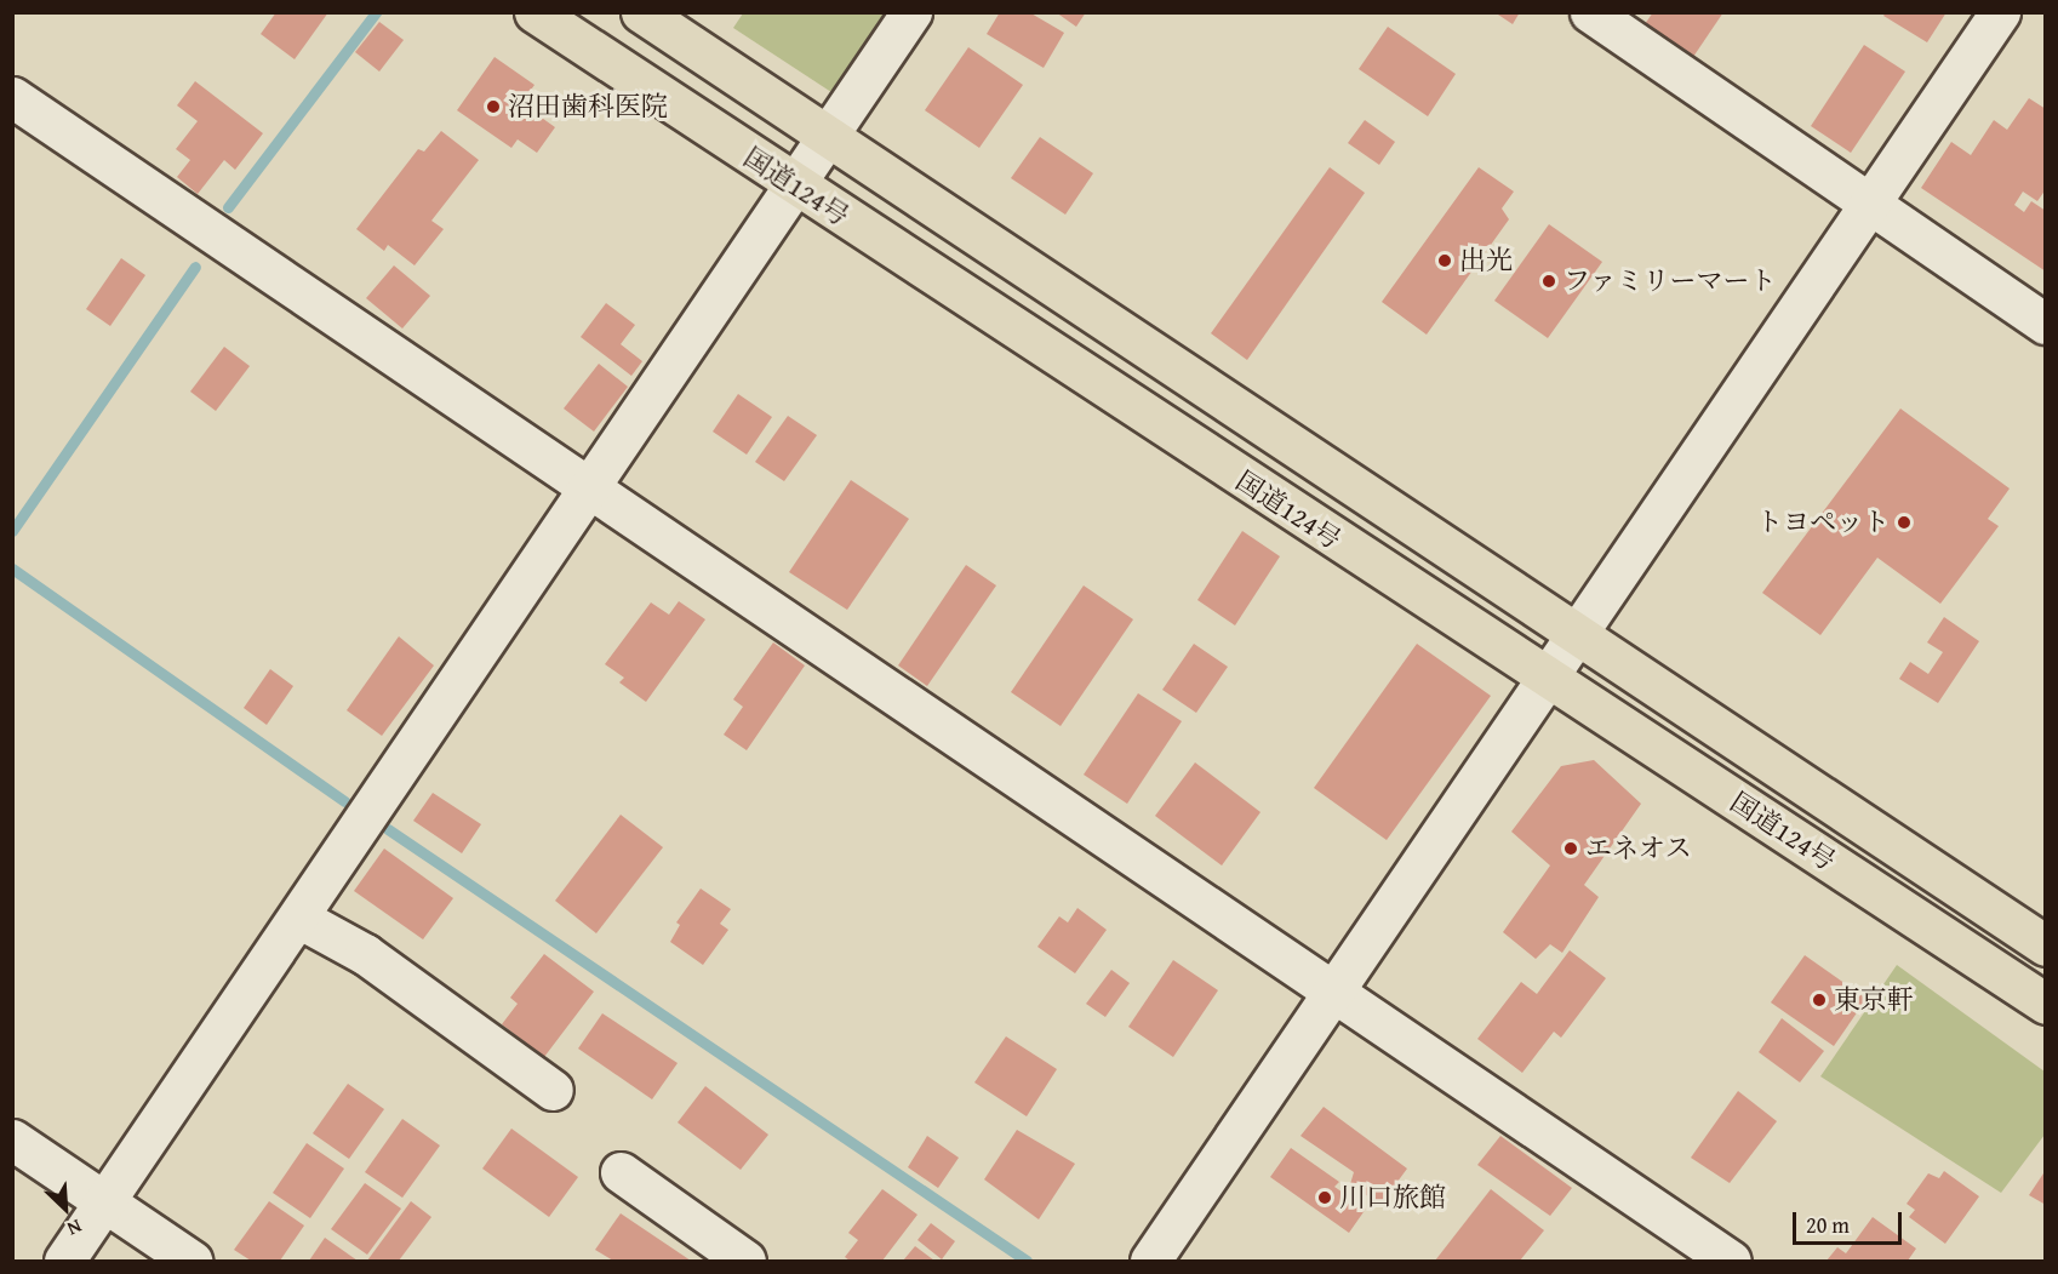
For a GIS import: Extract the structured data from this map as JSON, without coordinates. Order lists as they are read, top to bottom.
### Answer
{
  "streets": {
    "highway": ["国道124号"]
  },
  "places": [
    "沼田歯科医院",
    "出光",
    "ファミリーマート",
    "トヨペット",
    "エネオス",
    "東京軒",
    "川口旅館"
  ],
  "scale_bar": "20 m",
  "north": "bottom right"
}
